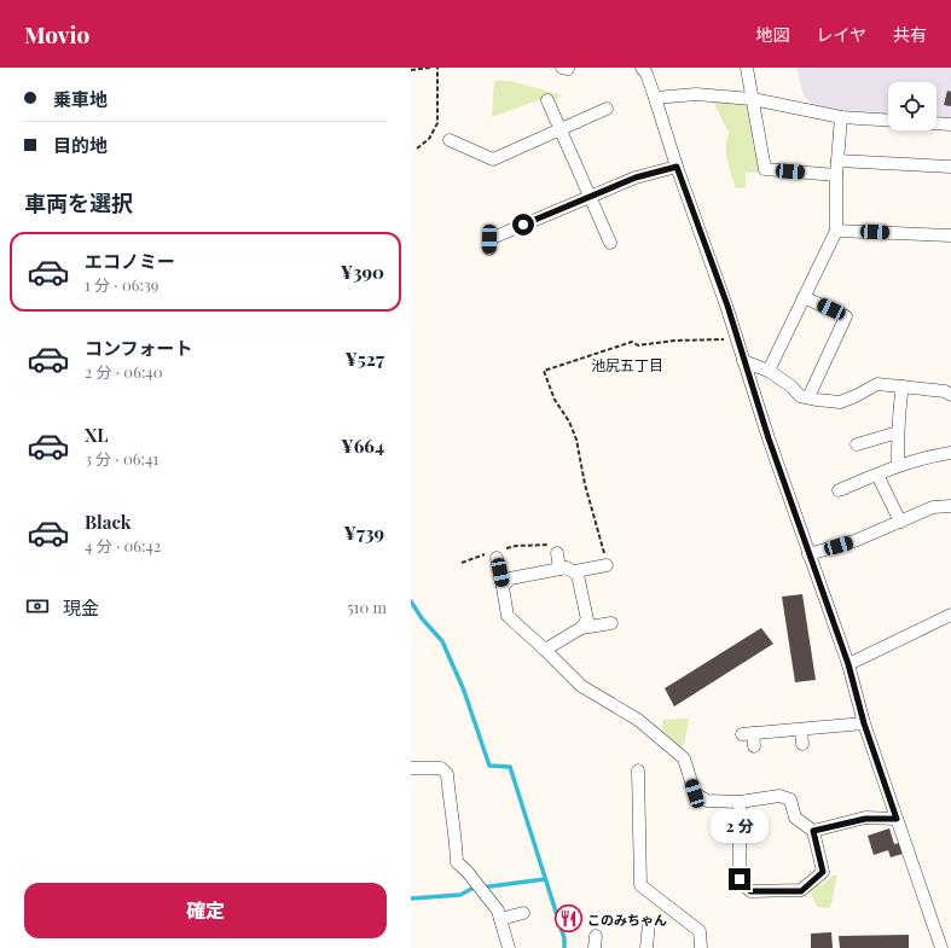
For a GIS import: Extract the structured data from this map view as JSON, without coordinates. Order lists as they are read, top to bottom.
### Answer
{
  "districts": ["池尻五丁目"],
  "places": {
    "restaurant": ["このみちゃん"]
  },
  "page": {
    "header": "Movio",
    "nav": ["地図", "レイヤ", "共有"],
    "banner": ["乗車地", "目的地"],
    "heading": "車両を選択",
    "list": [
      {
        "name": "エコノミー",
        "note": "1 分 · 06:39",
        "value": "¥390"
      },
      {
        "name": "コンフォート",
        "note": "2 分 · 06:40",
        "value": "¥527"
      },
      {
        "name": "XL",
        "note": "3 分 · 06:41",
        "value": "¥664"
      },
      {
        "name": "Black",
        "note": "4 分 · 06:42",
        "value": "¥739"
      }
    ],
    "pay": ["現金", "510 m"],
    "bubble": "2 分",
    "buttons": "確定"
  }
}
